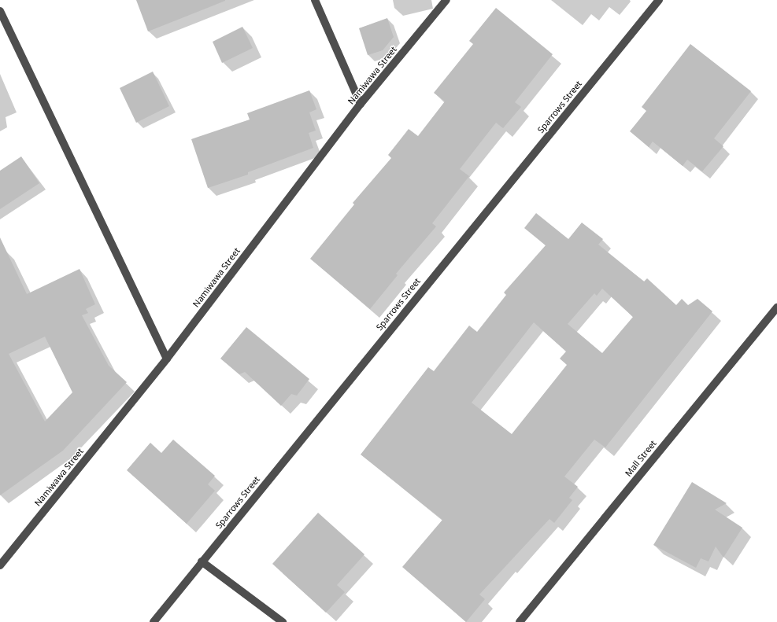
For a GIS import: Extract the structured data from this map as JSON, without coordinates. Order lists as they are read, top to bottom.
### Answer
{
  "streets": {
    "street": ["Namiwawa Street", "Sparrows Street", "Mall Street"]
  }
}
